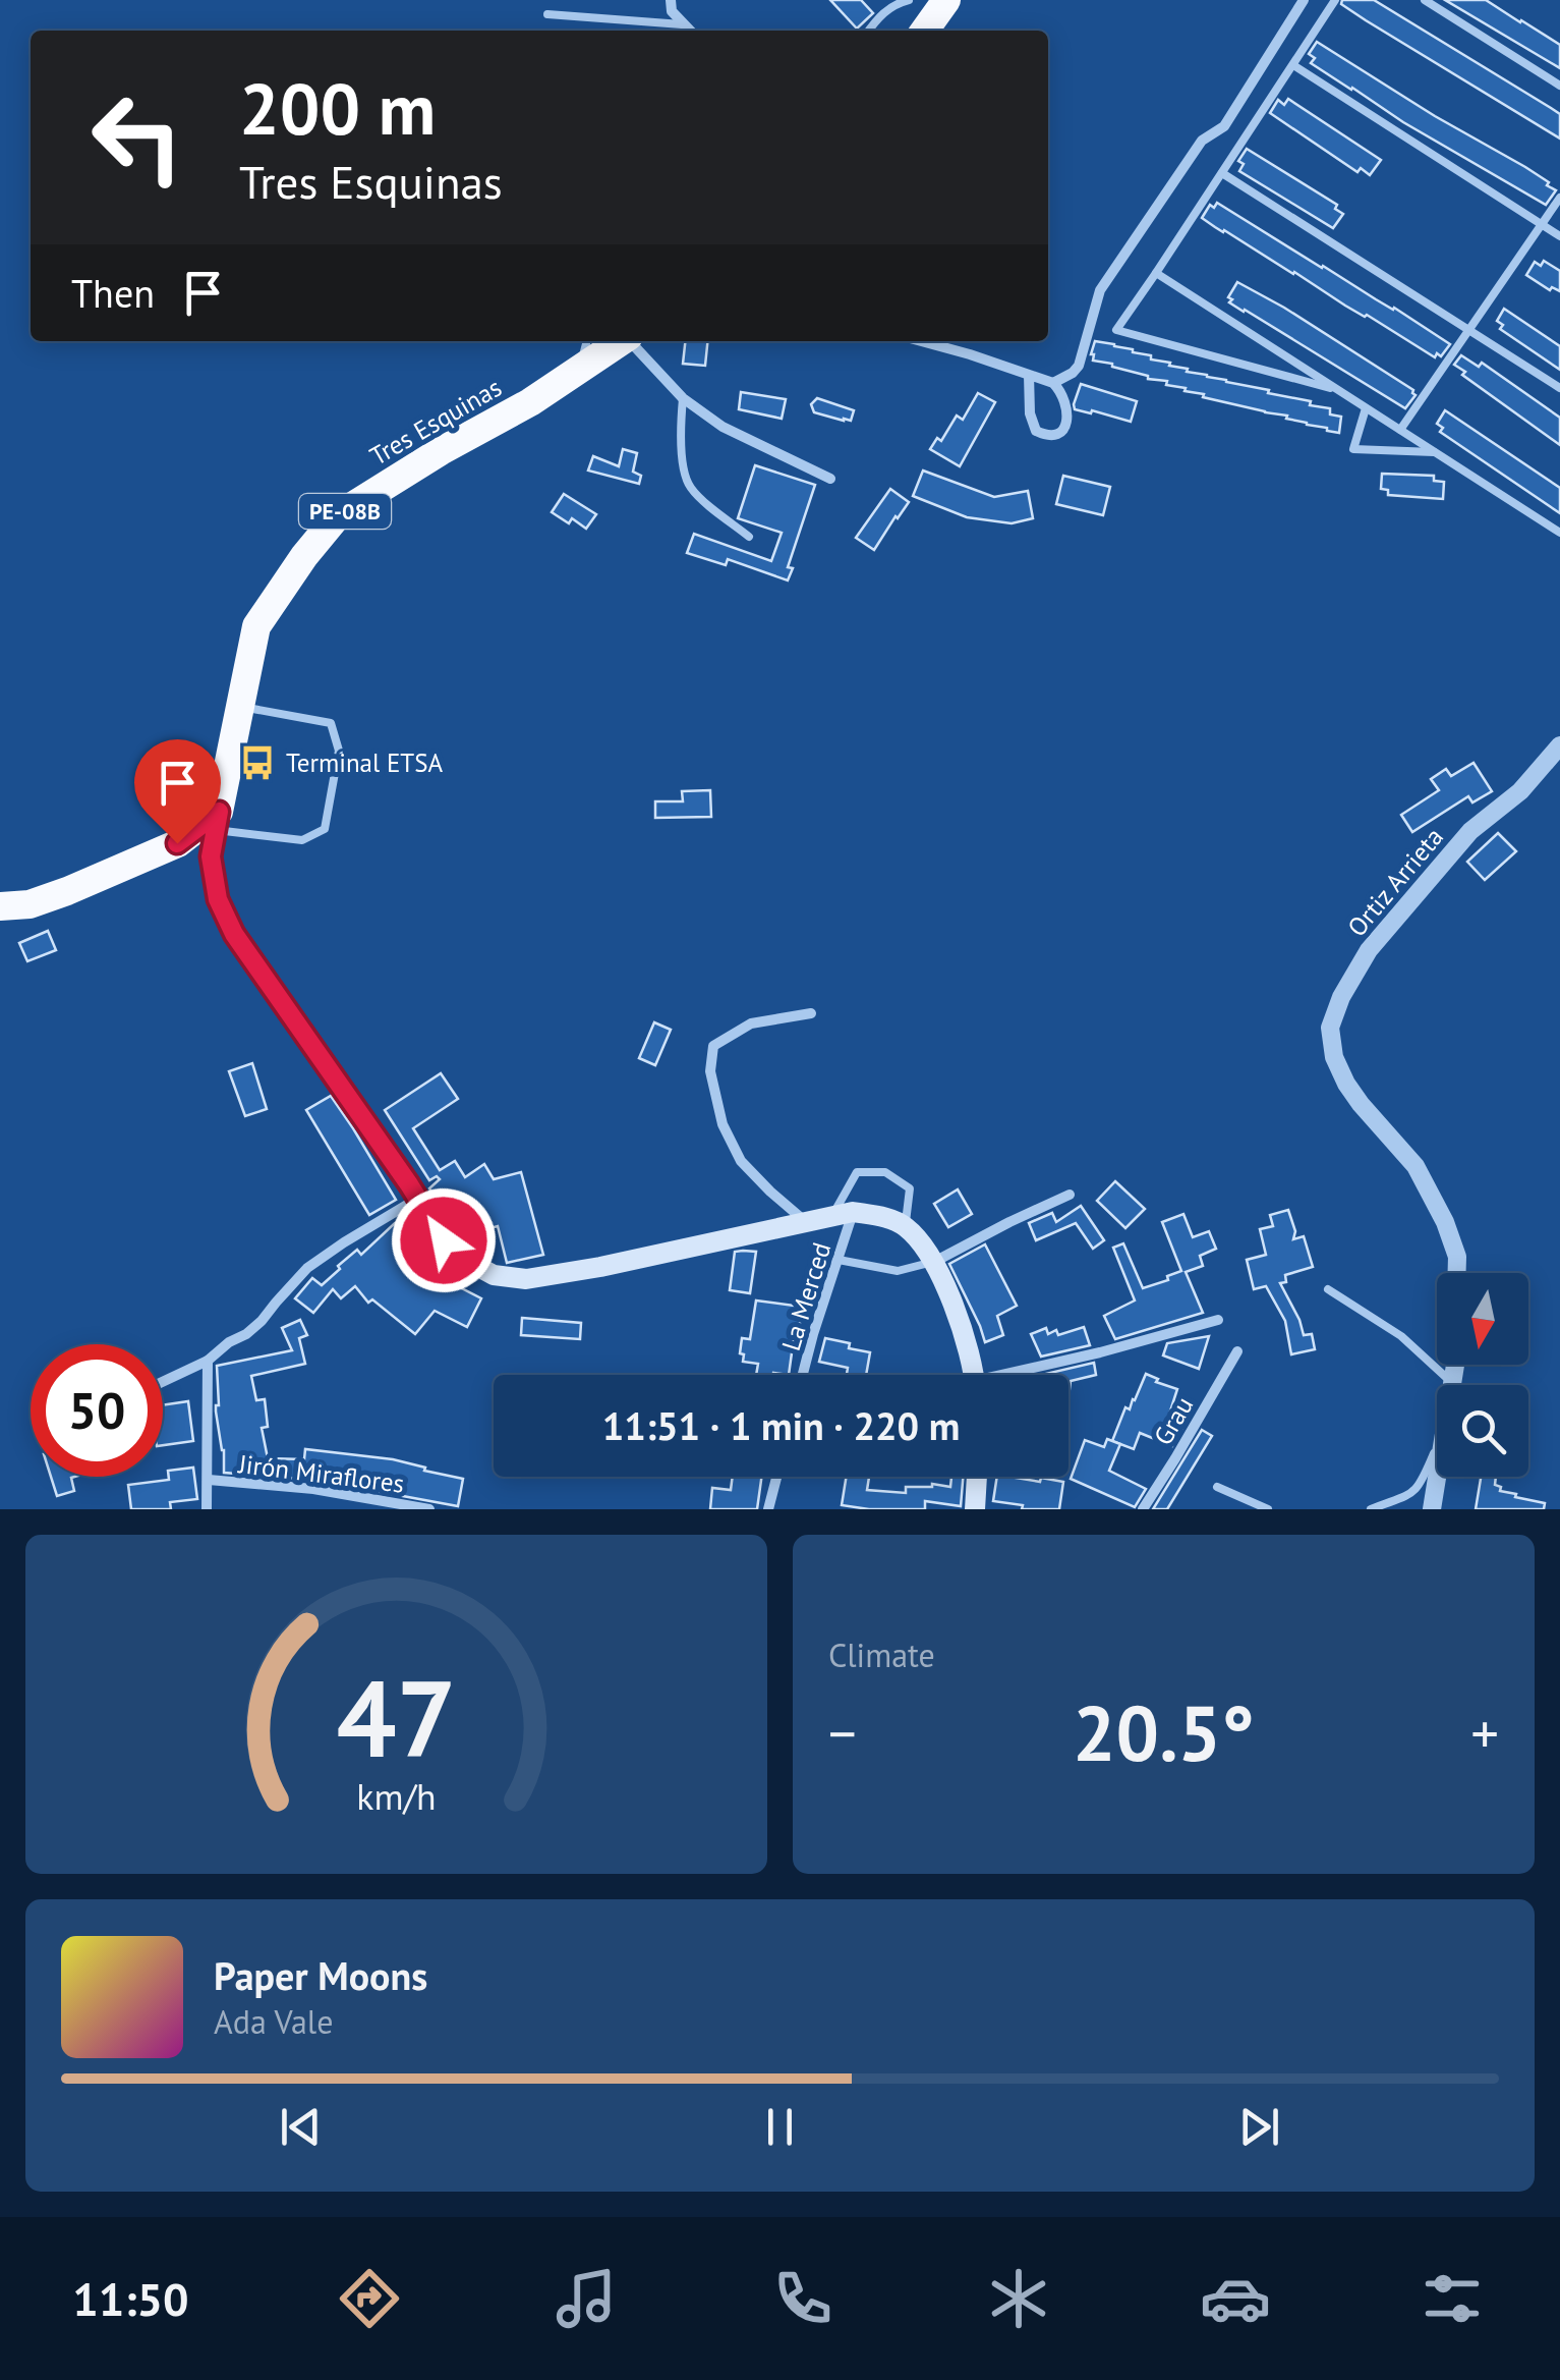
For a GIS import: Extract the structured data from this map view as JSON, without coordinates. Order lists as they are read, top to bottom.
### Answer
{
  "streets": {
    "highway": ["Tres Esquinas", "PE-08B"],
    "street": [
      "Ortiz Arrieta",
      "La Merced",
      "Grau",
      "Jirón Miraflores"
    ]
  },
  "places": {
    "bus stop": ["Terminal ETSA"]
  },
  "north": "bottom",
  "page": {
    "turn": ["200 m", "Tres Esquinas"],
    "then": "Then",
    "limit": "50",
    "trip": "11:51 · 1 min · 220 m",
    "tile": "Climate",
    "heat": ["−", "20.5°", "+"],
    "song": ["Paper Moons", "Ada Vale"],
    "tabs": "11:50",
    "gauge": ["47", "km/h"]
  }
}
